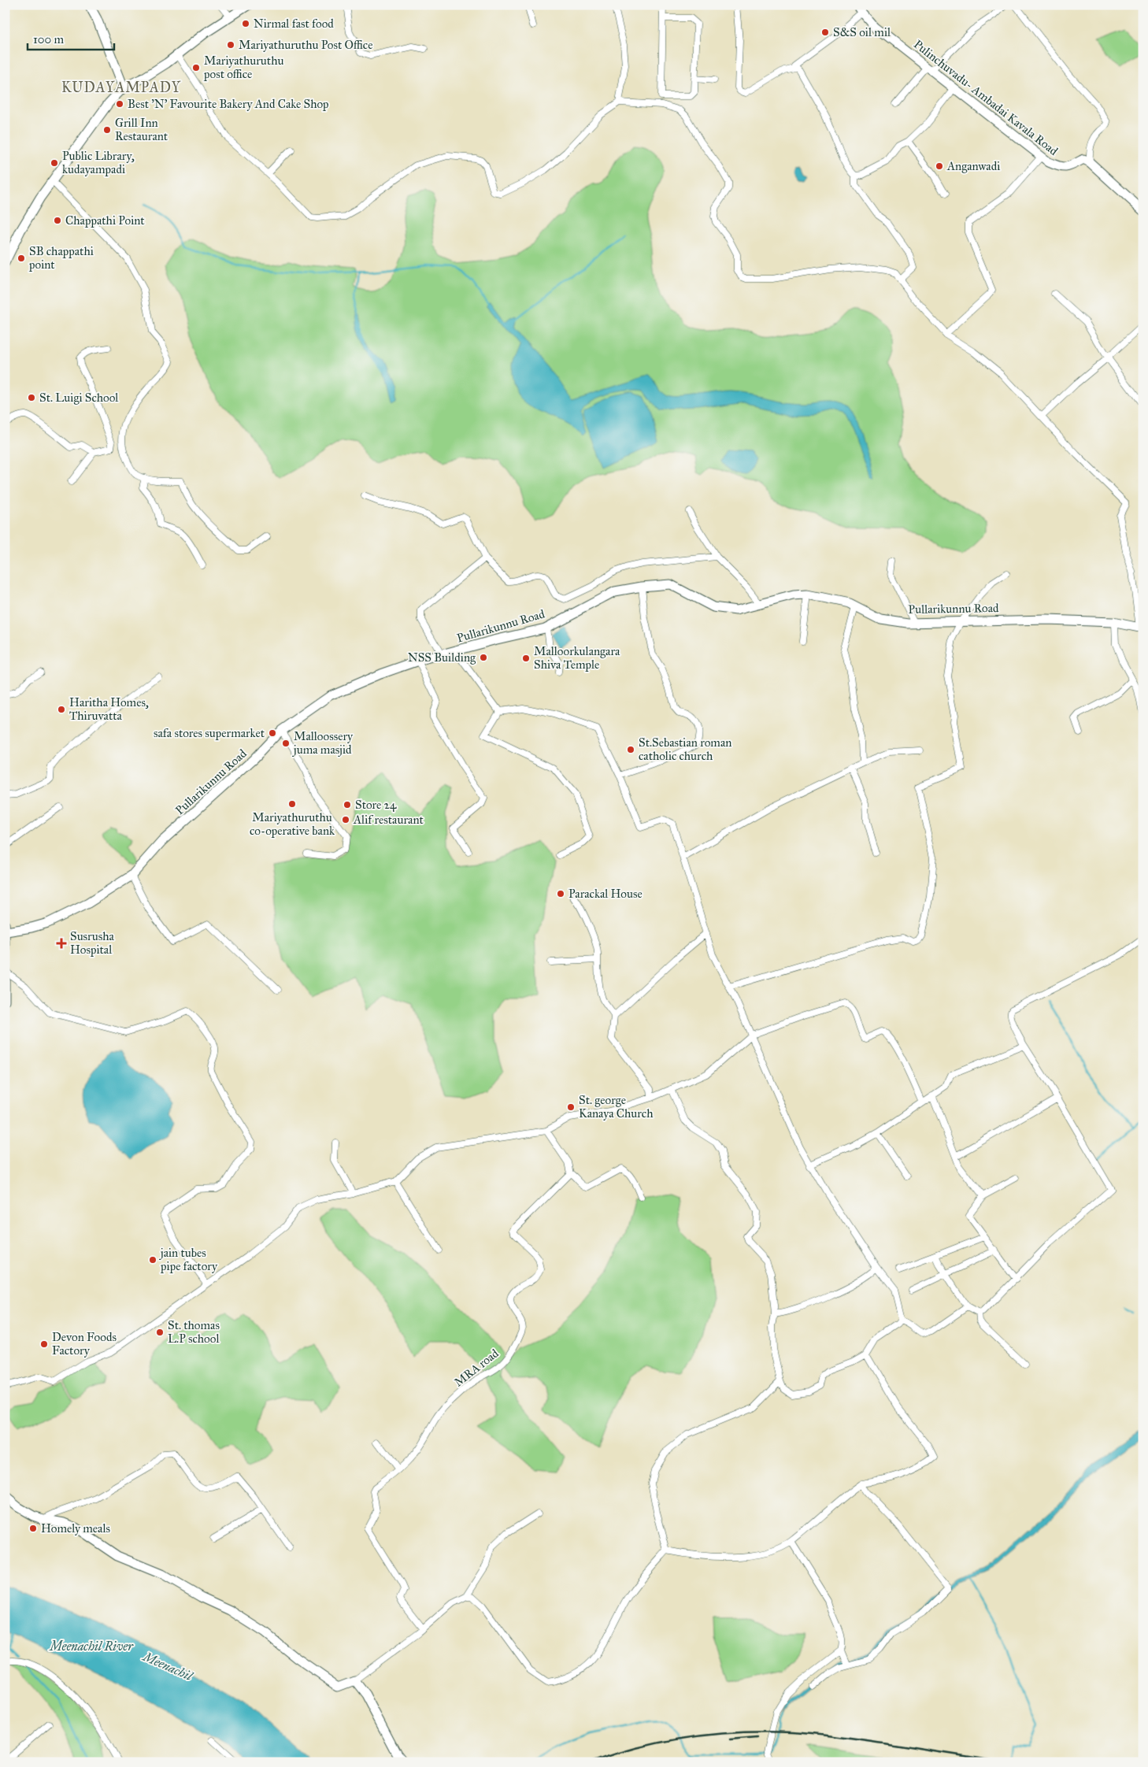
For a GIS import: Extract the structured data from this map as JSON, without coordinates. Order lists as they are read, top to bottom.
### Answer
{
  "streets": {
    "main road": ["Pulinchuvadu- Ambadai Kavala Road", "Pullarikunnu Road"],
    "street": ["MRA road"]
  },
  "districts": ["KUDAYAMPADY"],
  "water": ["Meenachil River", "Meenachil"],
  "places": {
    "other": [
      "Nirmal fast food",
      "S&S oil mil",
      "Mariyathuruthu Post Office",
      "Mariyathuruthu post office",
      "Best 'N' Favourite Bakery And Cake Shop",
      "Grill Inn Restaurant",
      "Public Library, kudayampadi",
      "Anganwadi",
      "Chappathi Point",
      "SB chappathi point",
      "St. Luigi School",
      "NSS Building",
      "Malloorkulangara Shiva Temple",
      "Haritha Homes, Thiruvatta",
      "safa stores supermarket",
      "Malloossery juma masjid",
      "St.Sebastian roman catholic church",
      "Mariyathuruthu co-operative bank",
      "Store 24",
      "Alif restaurant",
      "Parackal House",
      "St. george Kanaya Church",
      "jain tubes pipe factory",
      "St. thomas L.P school",
      "Devon Foods Factory",
      "Homely meals"
    ],
    "health": ["Susrusha Hospital"]
  },
  "scale_bar": "100 m"
}
